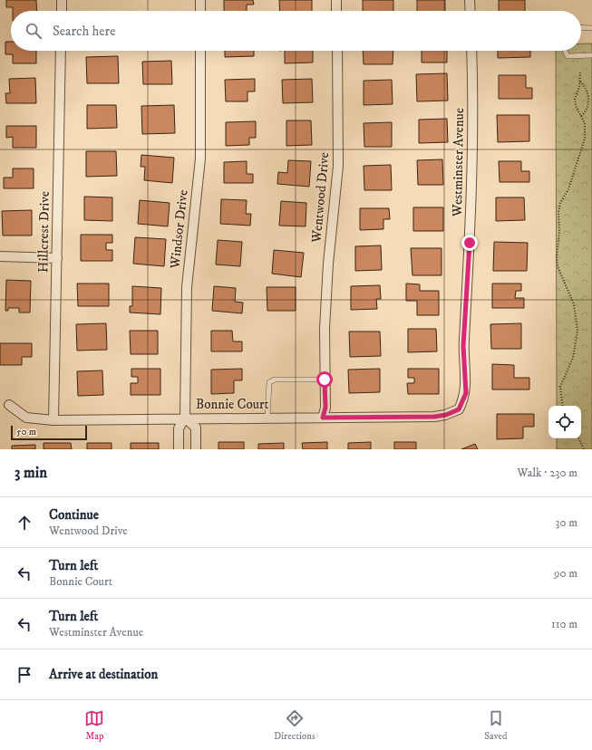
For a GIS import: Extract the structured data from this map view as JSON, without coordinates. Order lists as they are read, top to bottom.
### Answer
{
  "streets": {
    "street": [
      "Westminster Avenue",
      "Wentwood Drive",
      "Windsor Drive",
      "Hillcrest Drive",
      "Bonnie Court"
    ]
  },
  "crossings": [
    ["Westminster Avenue", "Bonnie Court"],
    ["Wentwood Drive", "Bonnie Court"],
    ["Windsor Drive", "Bonnie Court"],
    ["Hillcrest Drive", "Bonnie Court"]
  ],
  "scale_bar": "50 m",
  "page": {
    "search": "Search here",
    "scale": "50 m",
    "heading": ["3 min", "Walk · 230 m"],
    "list": [
      ["Continue", "Wentwood Drive", "30 m"],
      ["Turn left", "Bonnie Court", "90 m"],
      ["Turn left", "Westminster Avenue", "110 m"],
      "Arrive at destination"
    ],
    "nav": ["Map", "Directions", "Saved"]
  }
}
